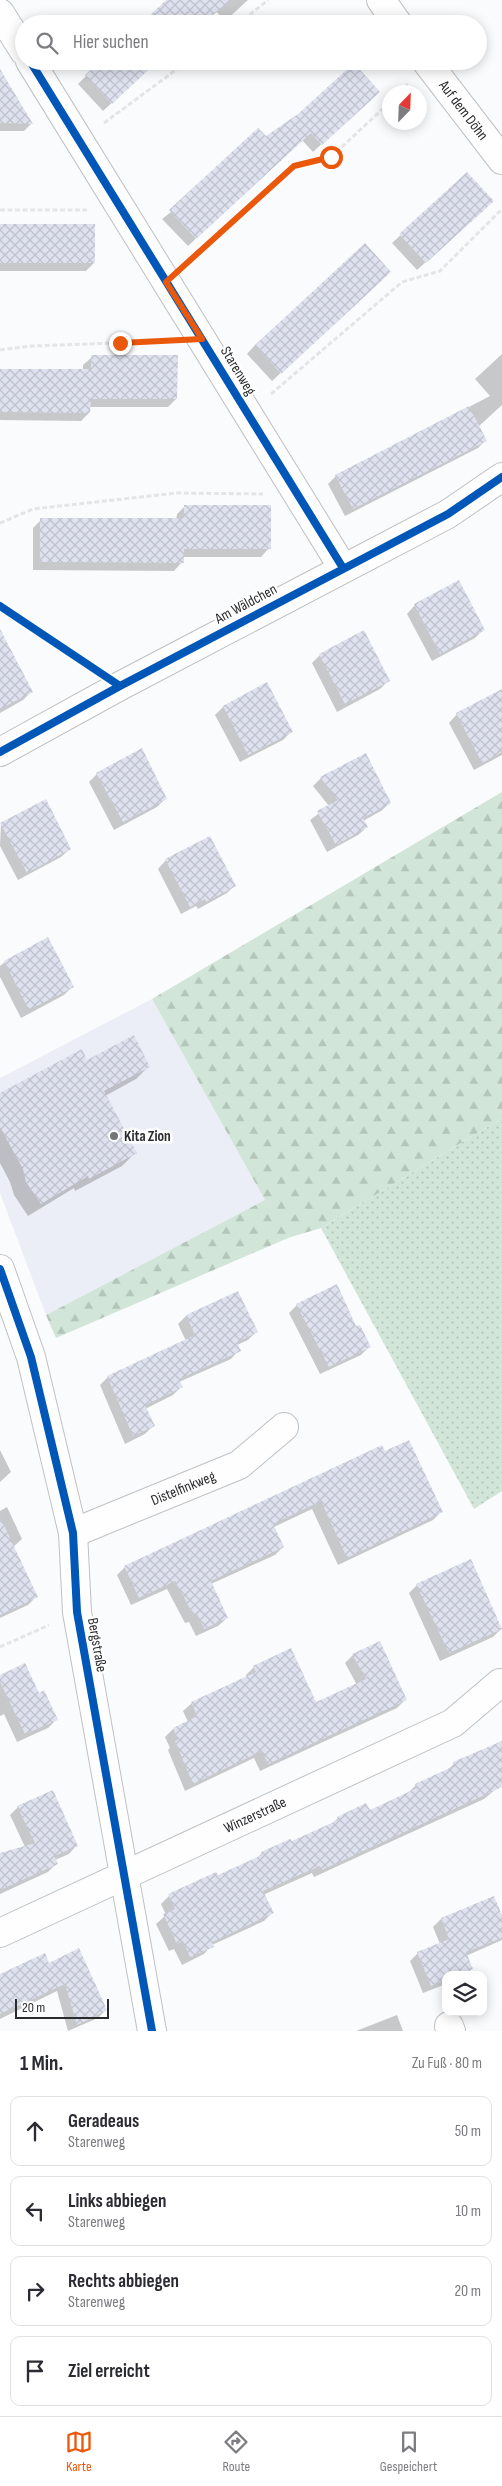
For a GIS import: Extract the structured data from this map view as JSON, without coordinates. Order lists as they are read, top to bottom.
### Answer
{
  "streets": {
    "street": [
      "Auf dem Döhn",
      "Starenweg",
      "Am Wäldchen",
      "Distelfinkweg",
      "Bergstraße",
      "Winzerstraße"
    ]
  },
  "crossings": [
    ["Starenweg", "Am Wäldchen"],
    ["Distelfinkweg", "Bergstraße"],
    ["Bergstraße", "Winzerstraße"]
  ],
  "places": ["Kita Zion"],
  "scale_bar": "20 m",
  "north": "top right",
  "page": {
    "search": "Hier suchen",
    "scale": "20 m",
    "heading": ["1 Min.", "Zu Fuß · 80 m"],
    "list": [
      ["Geradeaus", "Starenweg", "50 m"],
      ["Links abbiegen", "Starenweg", "10 m"],
      ["Rechts abbiegen", "Starenweg", "20 m"],
      "Ziel erreicht"
    ],
    "nav": ["Karte", "Route", "Gespeichert"]
  }
}
